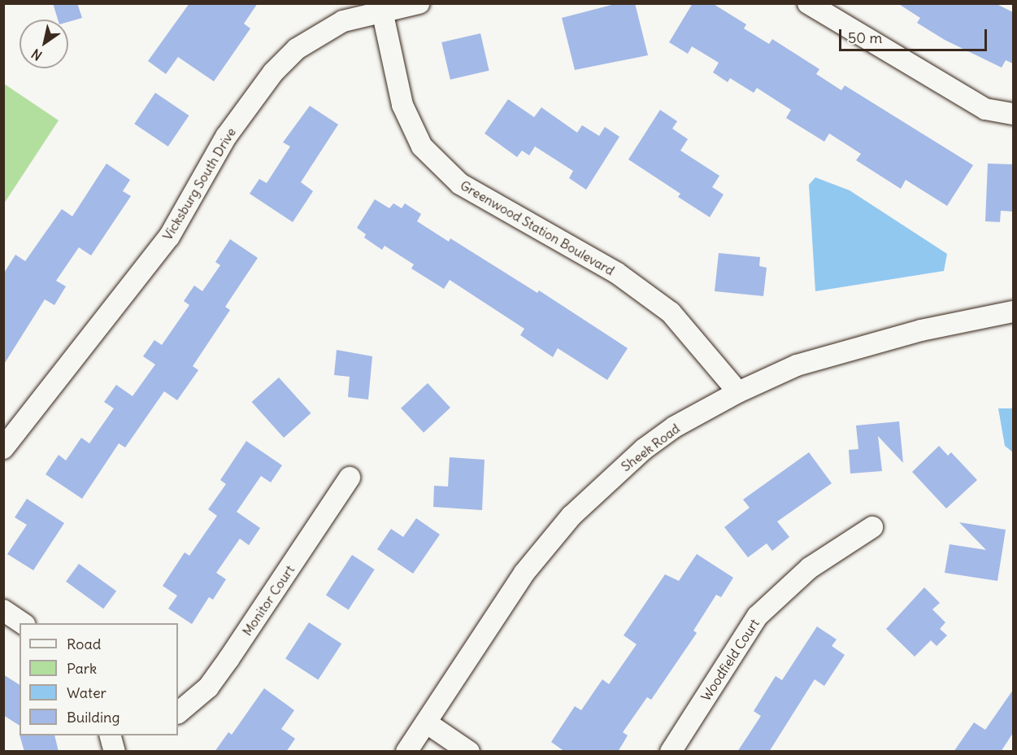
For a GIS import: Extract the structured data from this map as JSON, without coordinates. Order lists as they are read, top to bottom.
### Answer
{
  "streets": {
    "street": [
      "Vicksburg South Drive",
      "Greenwood Station Boulevard",
      "Sheek Road",
      "Monitor Court",
      "Woodfield Court"
    ]
  },
  "crossings": [
    ["Vicksburg South Drive", "Greenwood Station Boulevard"],
    ["Greenwood Station Boulevard", "Sheek Road"]
  ],
  "legend": [
    "Road",
    "Park",
    "Water",
    "Building"
  ],
  "scale_bar": "50 m",
  "north": "bottom left"
}
